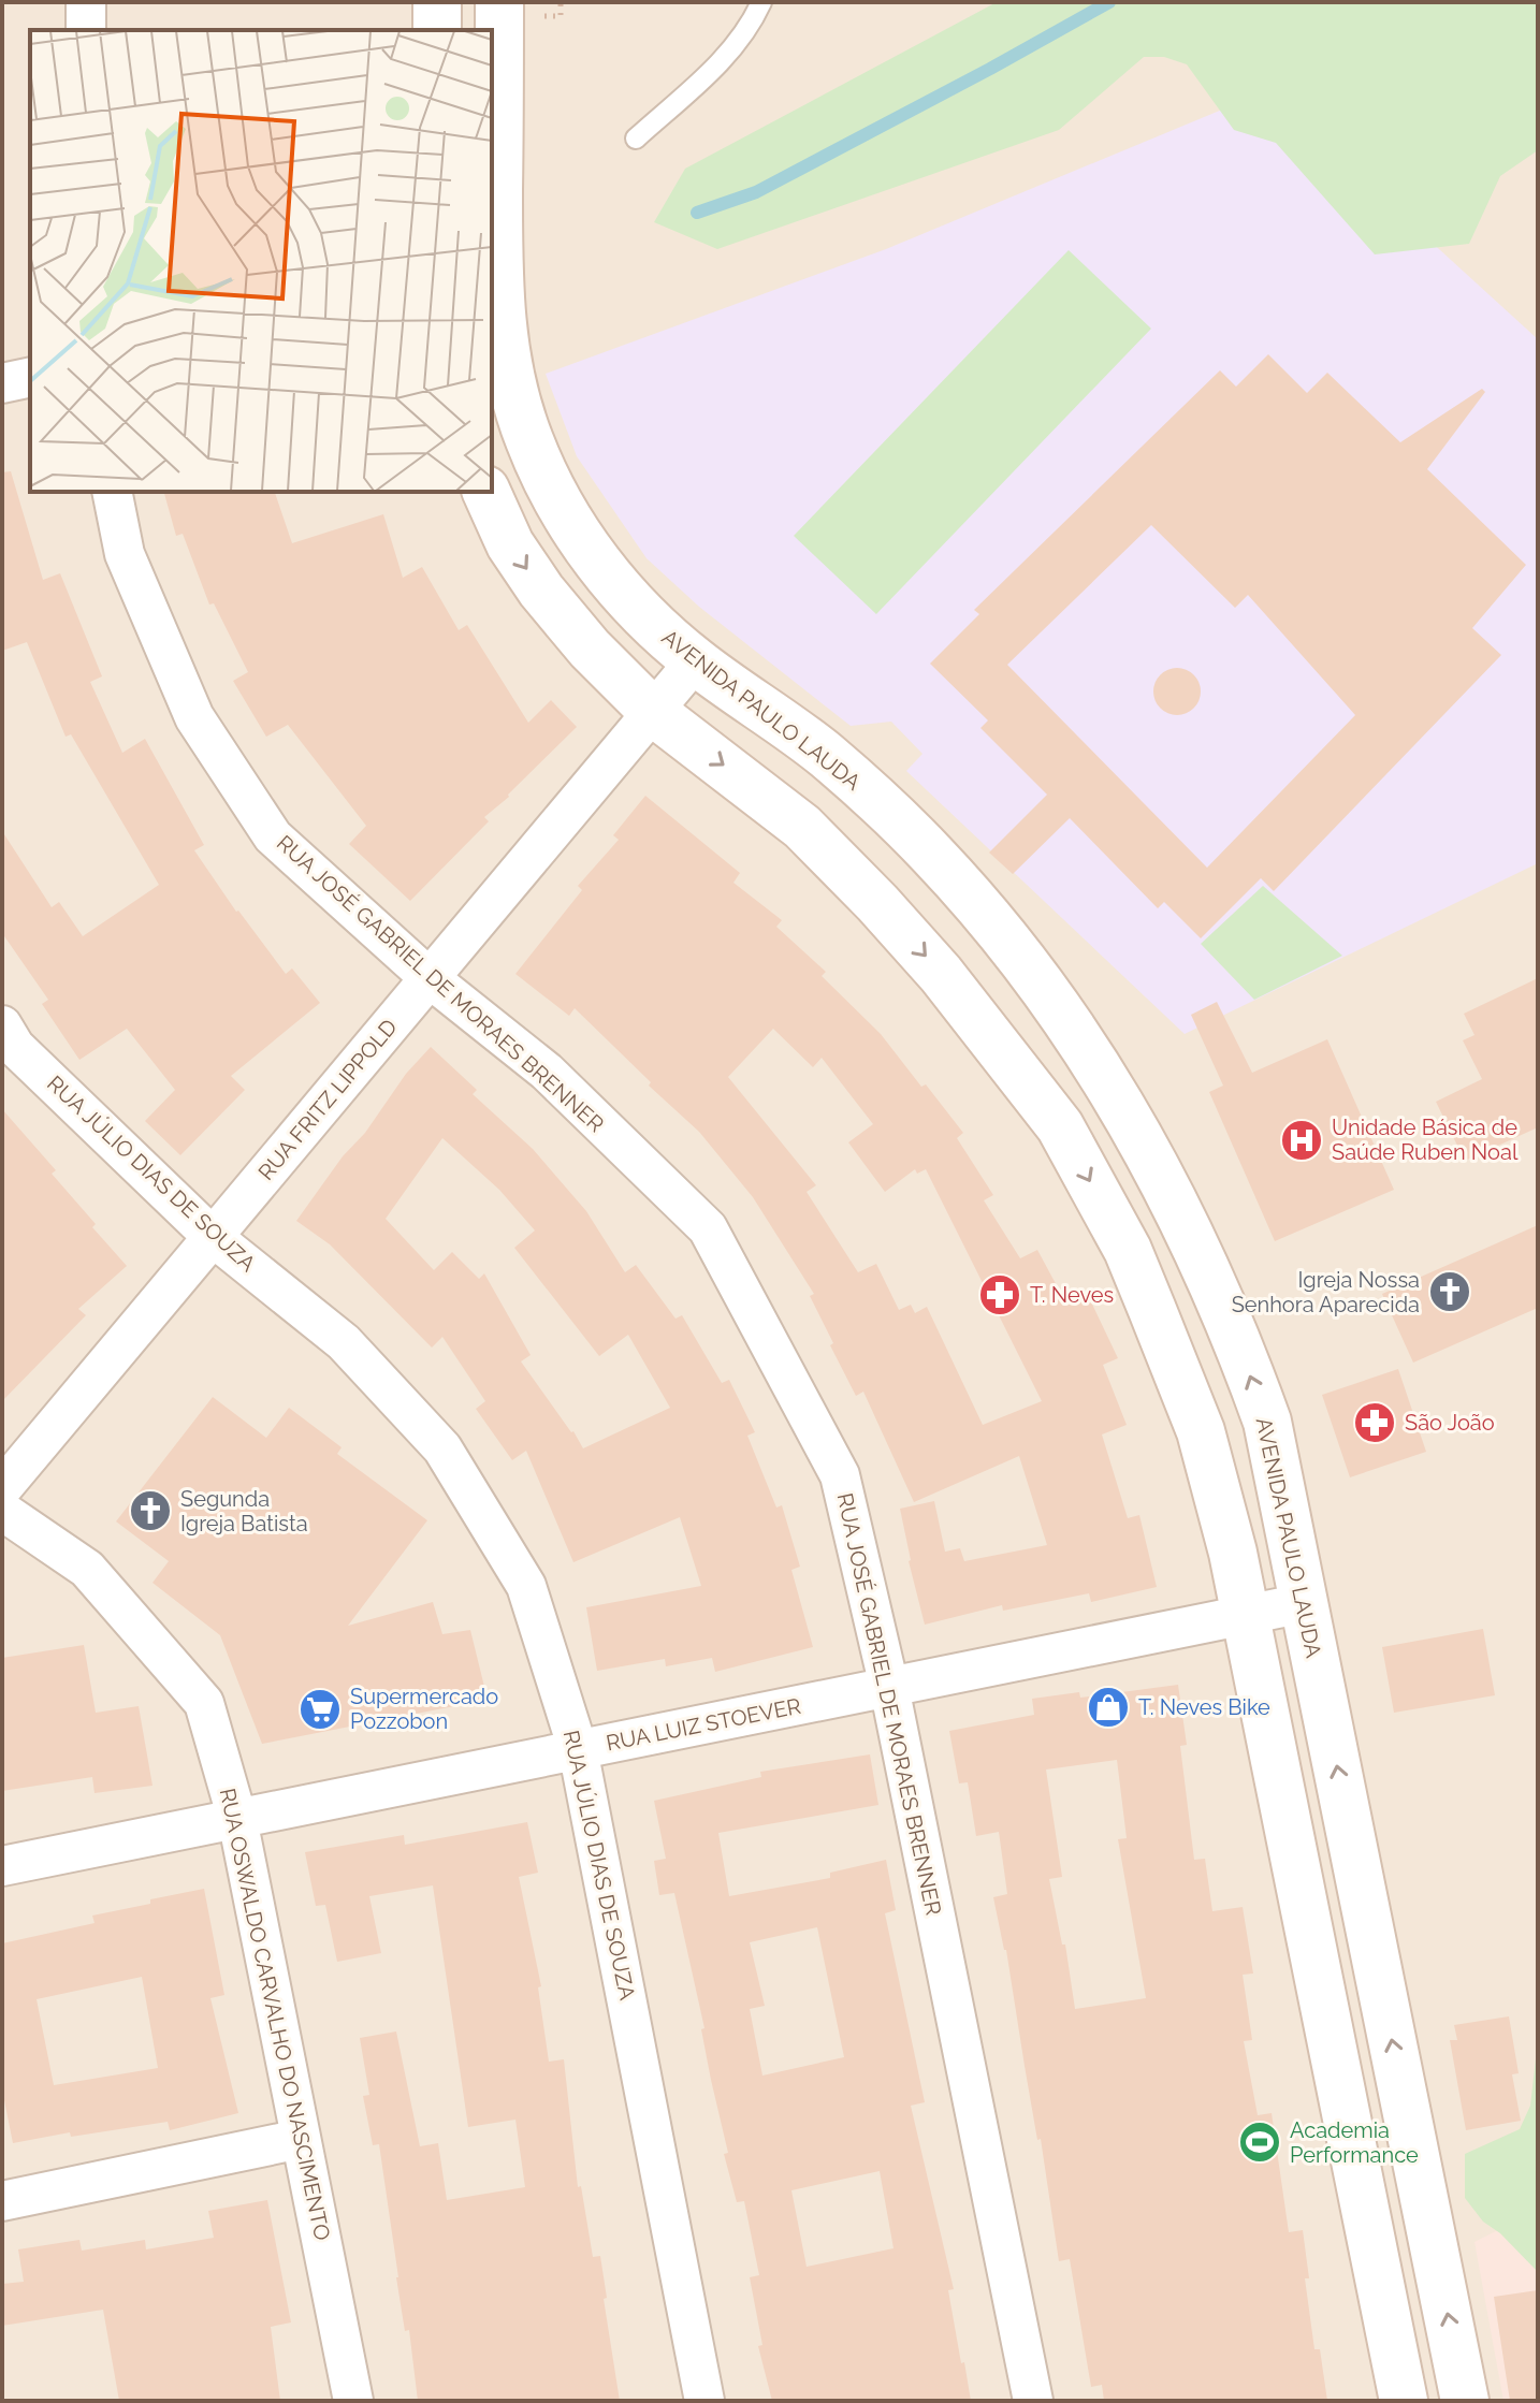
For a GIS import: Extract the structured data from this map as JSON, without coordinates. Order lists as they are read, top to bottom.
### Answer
{
  "streets": {
    "main road": ["AVENIDA PAULO LAUDA"],
    "street": [
      "RUA JOSÉ GABRIEL DE MORAES BRENNER",
      "RUA FRITZ LIPPOLD",
      "RUA JÚLIO DIAS DE SOUZA",
      "RUA LUIZ STOEVER",
      "RUA OSWALDO CARVALHO DO NASCIMENTO"
    ]
  },
  "crossings": [
    ["AVENIDA PAULO LAUDA", "RUA FRITZ LIPPOLD"],
    ["AVENIDA PAULO LAUDA", "RUA LUIZ STOEVER"],
    ["RUA JOSÉ GABRIEL DE MORAES BRENNER", "RUA FRITZ LIPPOLD"],
    ["RUA JOSÉ GABRIEL DE MORAES BRENNER", "RUA LUIZ STOEVER"],
    ["RUA FRITZ LIPPOLD", "RUA JÚLIO DIAS DE SOUZA"],
    ["RUA JÚLIO DIAS DE SOUZA", "RUA LUIZ STOEVER"],
    ["RUA LUIZ STOEVER", "RUA OSWALDO CARVALHO DO NASCIMENTO"]
  ],
  "places": {
    "hospital": ["Unidade Básica de Saúde Ruben Noal"],
    "church": ["Igreja Nossa Senhora Aparecida", "Segunda Igreja Batista"],
    "pharmacy": ["T. Neves", "São João"],
    "shop": ["T. Neves Bike"],
    "supermarket": ["Supermercado Pozzobon"],
    "sports": ["Academia Performance"]
  }
}
